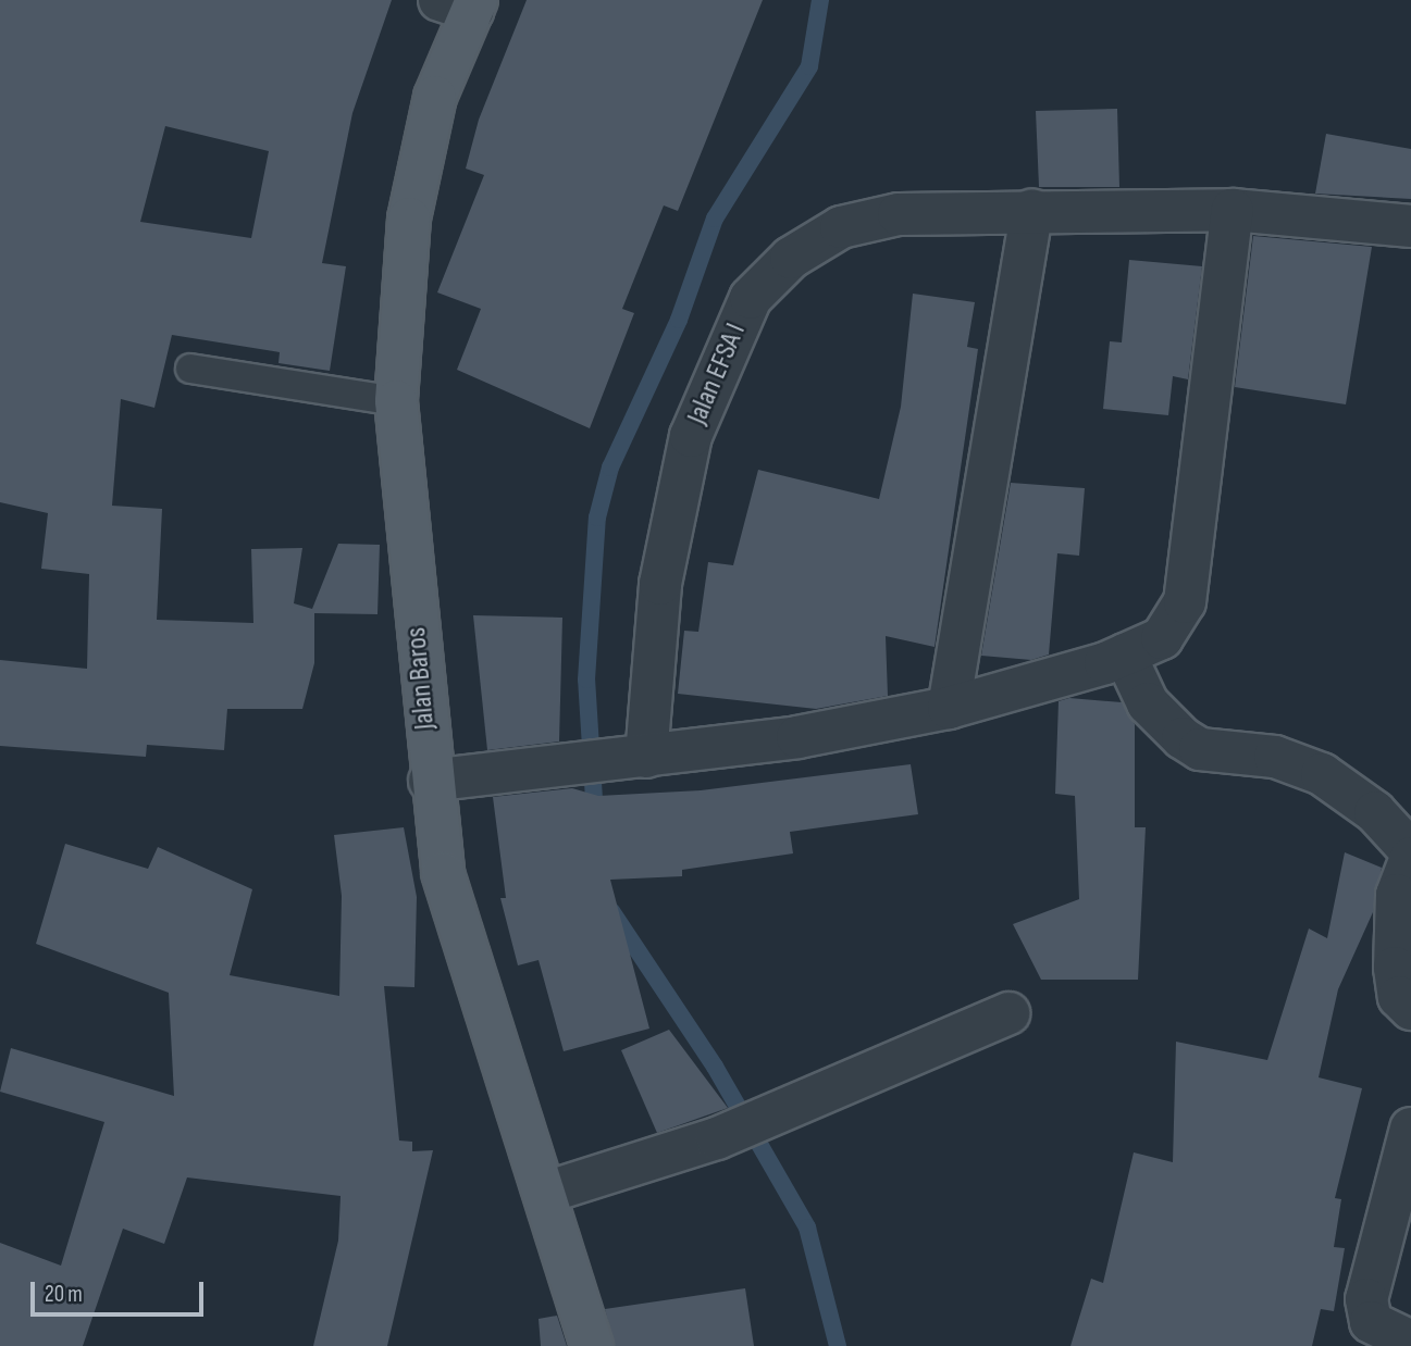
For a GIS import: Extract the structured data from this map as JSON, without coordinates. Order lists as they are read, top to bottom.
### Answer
{
  "streets": {
    "main road": ["Jalan Baros"],
    "street": ["Jalan EFSA I"]
  },
  "scale_bar": "20 m"
}
